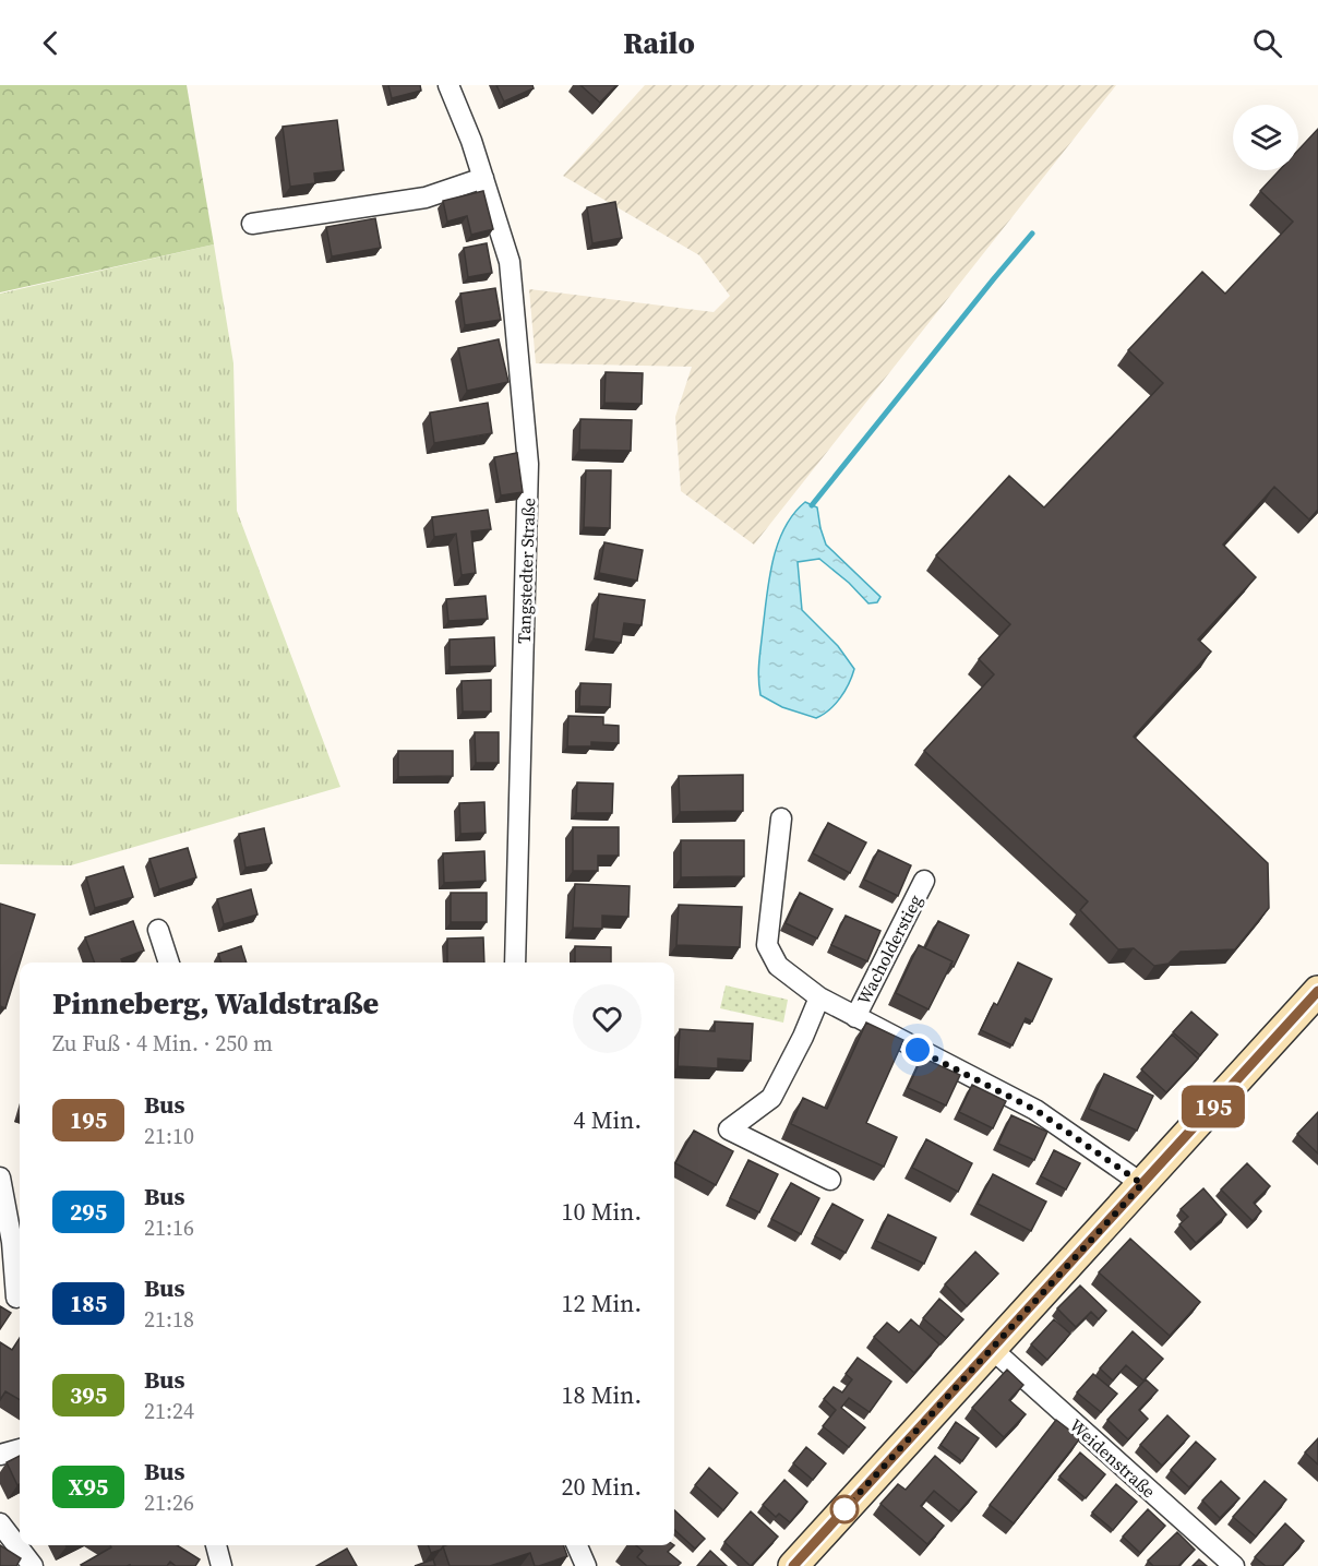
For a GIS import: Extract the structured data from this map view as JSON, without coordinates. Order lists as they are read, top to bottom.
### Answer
{
  "streets": {
    "street": ["Tangstedter Straße", "Wacholderstieg", "Weidenstraße"]
  },
  "lines": ["bus line 195"],
  "page": {
    "header": "Railo",
    "on_map": "195",
    "heading": ["Pinneberg, Waldstraße", "Zu Fuß · 4 Min. · 250 m"],
    "list": [
      {
        "mark": "195",
        "name": "Bus",
        "note": "21:10",
        "value": "4 Min."
      },
      {
        "mark": "295",
        "name": "Bus",
        "note": "21:16",
        "value": "10 Min."
      },
      {
        "mark": "185",
        "name": "Bus",
        "note": "21:18",
        "value": "12 Min."
      },
      {
        "mark": "395",
        "name": "Bus",
        "note": "21:24",
        "value": "18 Min."
      },
      {
        "mark": "X95",
        "name": "Bus",
        "note": "21:26",
        "value": "20 Min."
      }
    ]
  }
}
